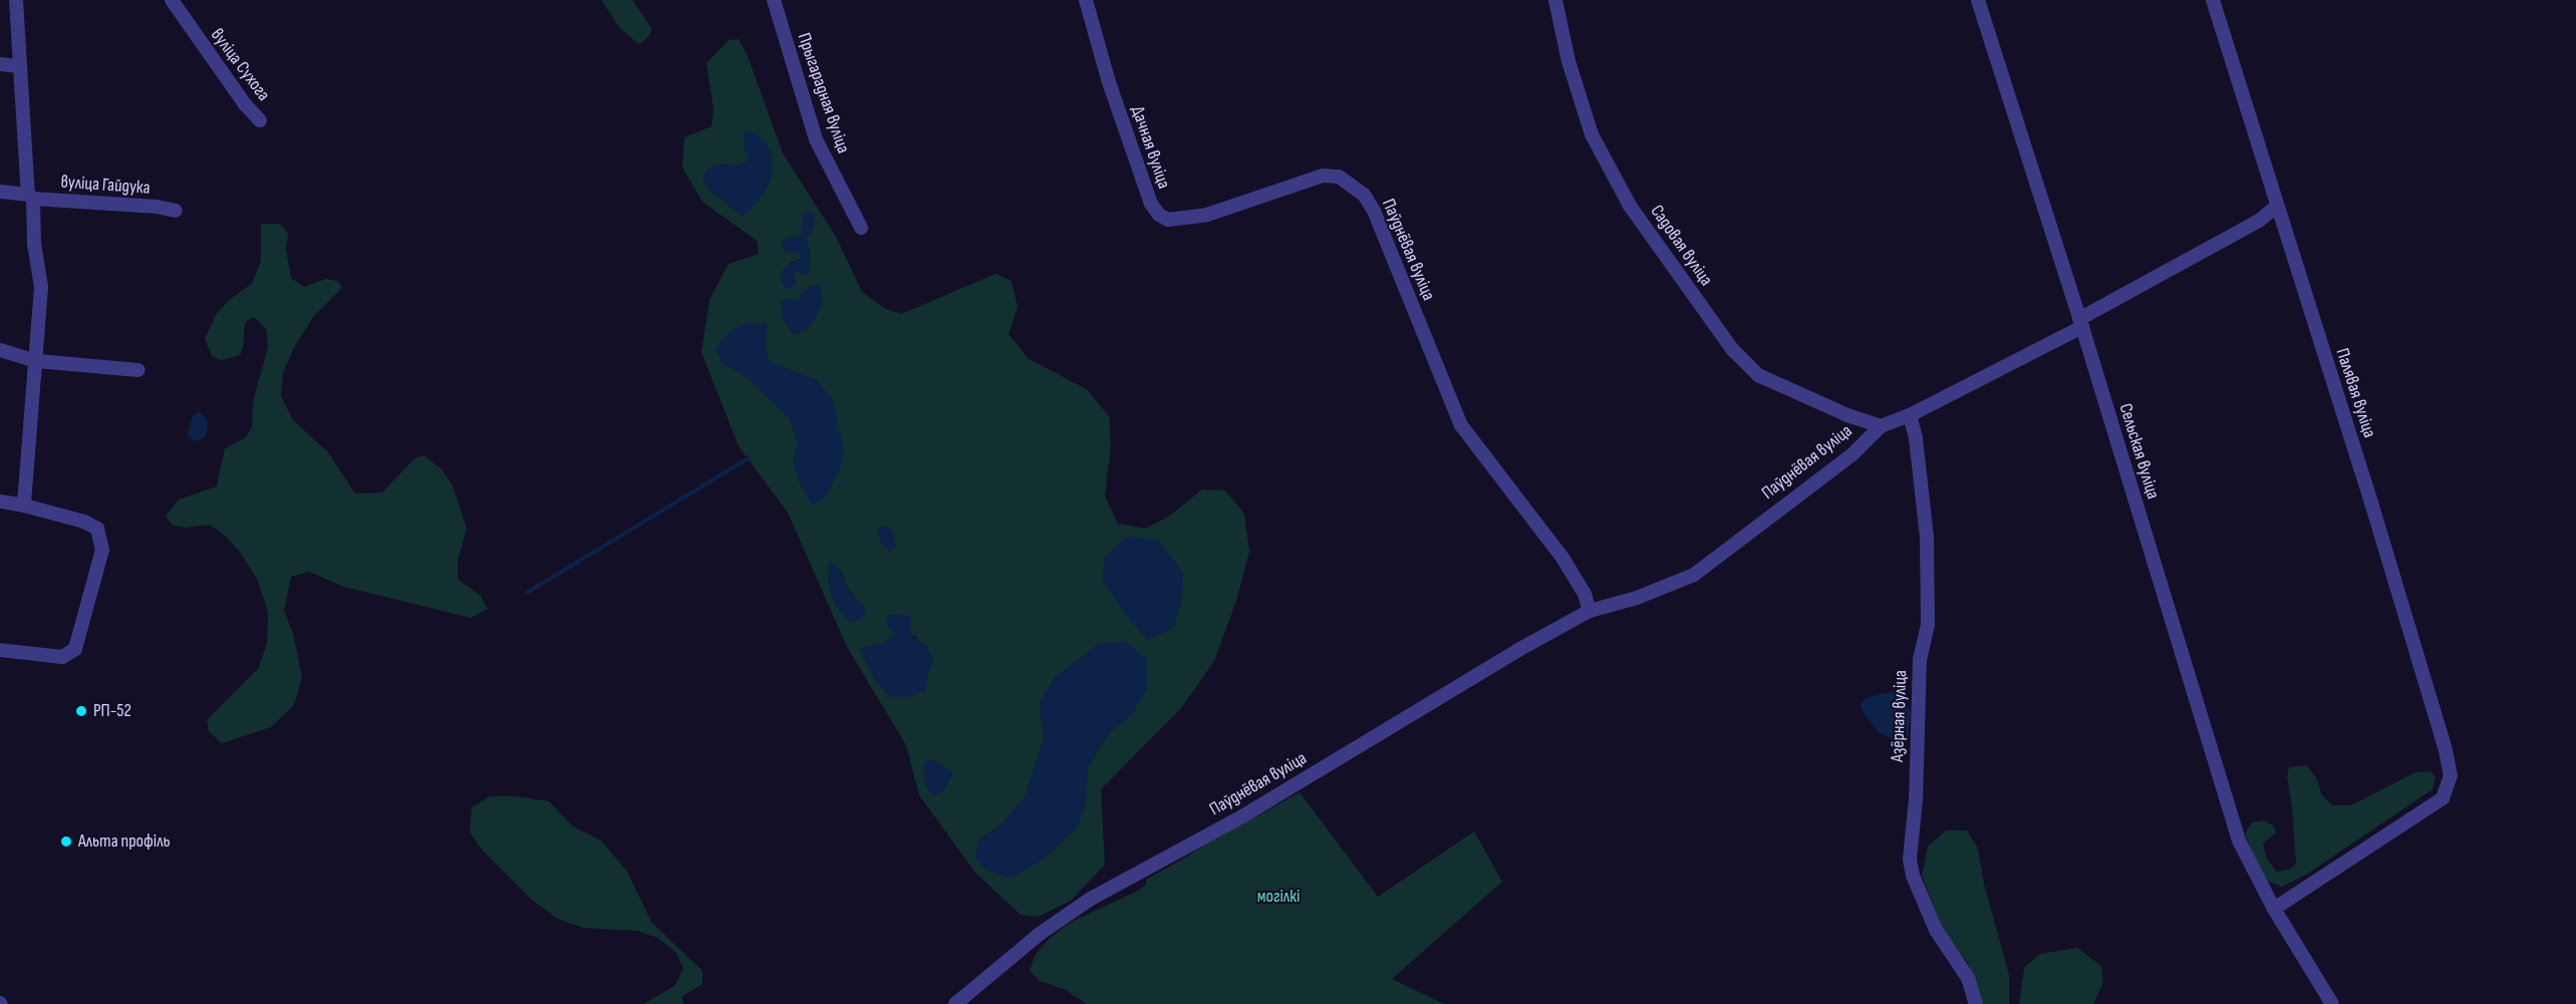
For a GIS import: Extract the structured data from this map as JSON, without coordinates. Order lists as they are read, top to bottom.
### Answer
{
  "streets": {
    "street": [
      "вуліца Сухога",
      "Прыгарадная вуліца",
      "Дачная вуліца",
      "вуліца Гайдука",
      "Садовая вуліца",
      "Паўднёвая вуліца",
      "Палявая вуліца",
      "Сельская вуліца",
      "Азёрная вуліца"
    ]
  },
  "crossings": [
    ["Дачная вуліца", "Паўднёвая вуліца"],
    ["Садовая вуліца", "Паўднёвая вуліца"],
    ["Паўднёвая вуліца", "Палявая вуліца"],
    ["Паўднёвая вуліца", "Сельская вуліца"],
    ["Паўднёвая вуліца", "Азёрная вуліца"],
    ["Палявая вуліца", "Сельская вуліца"]
  ],
  "parks": ["могілкі"],
  "places": ["РП-52", "Альта профіль"]
}
